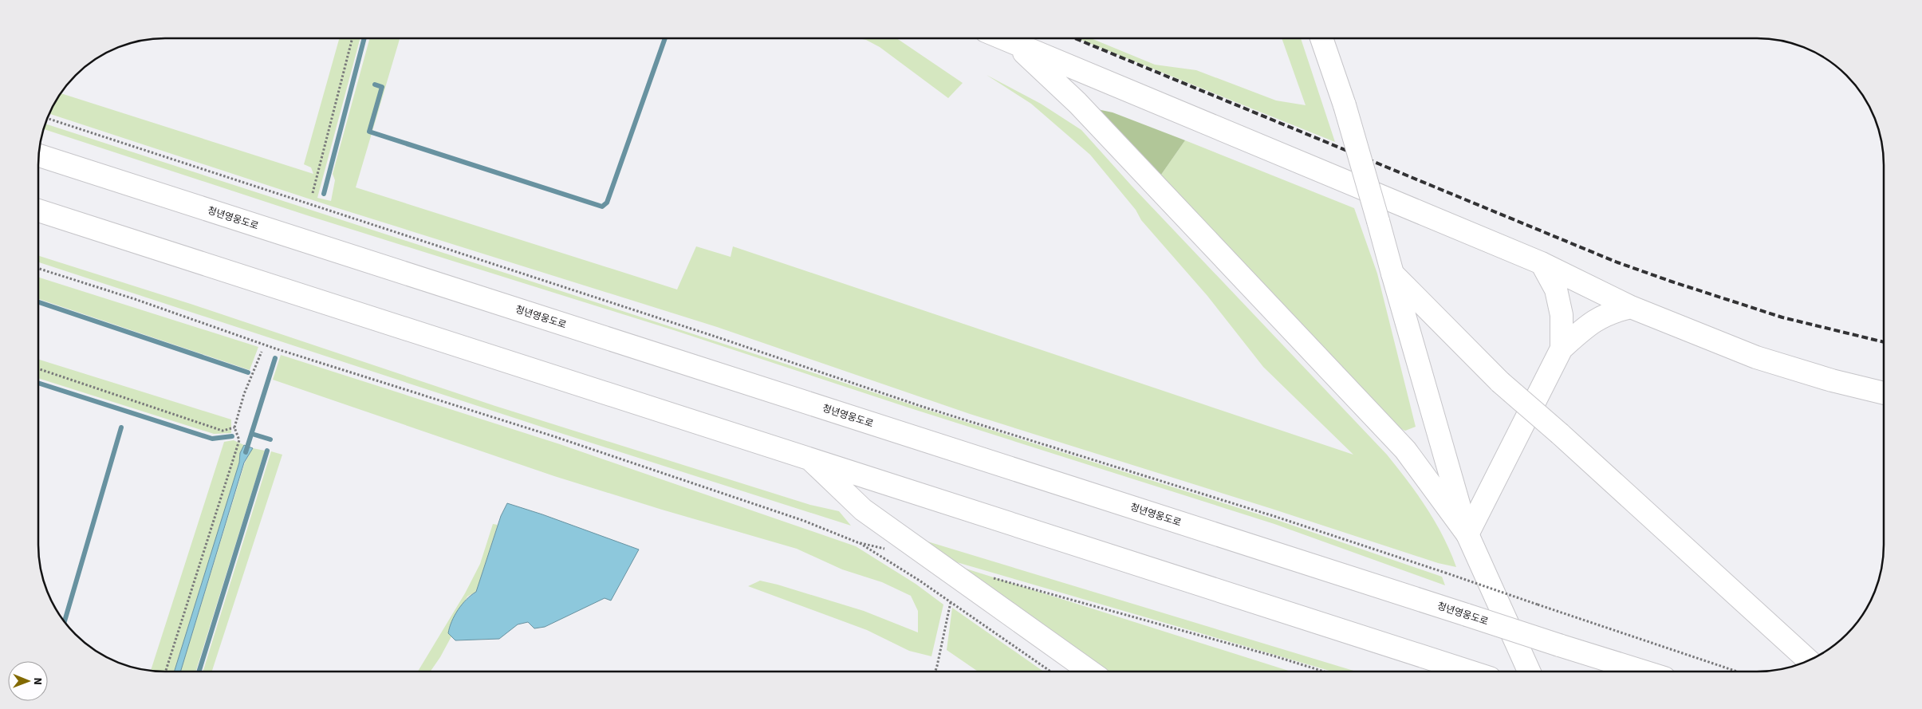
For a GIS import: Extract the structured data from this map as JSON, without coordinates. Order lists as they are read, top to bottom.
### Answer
{
  "streets": {
    "main road": ["청년영웅도로"]
  },
  "north": "right"
}
